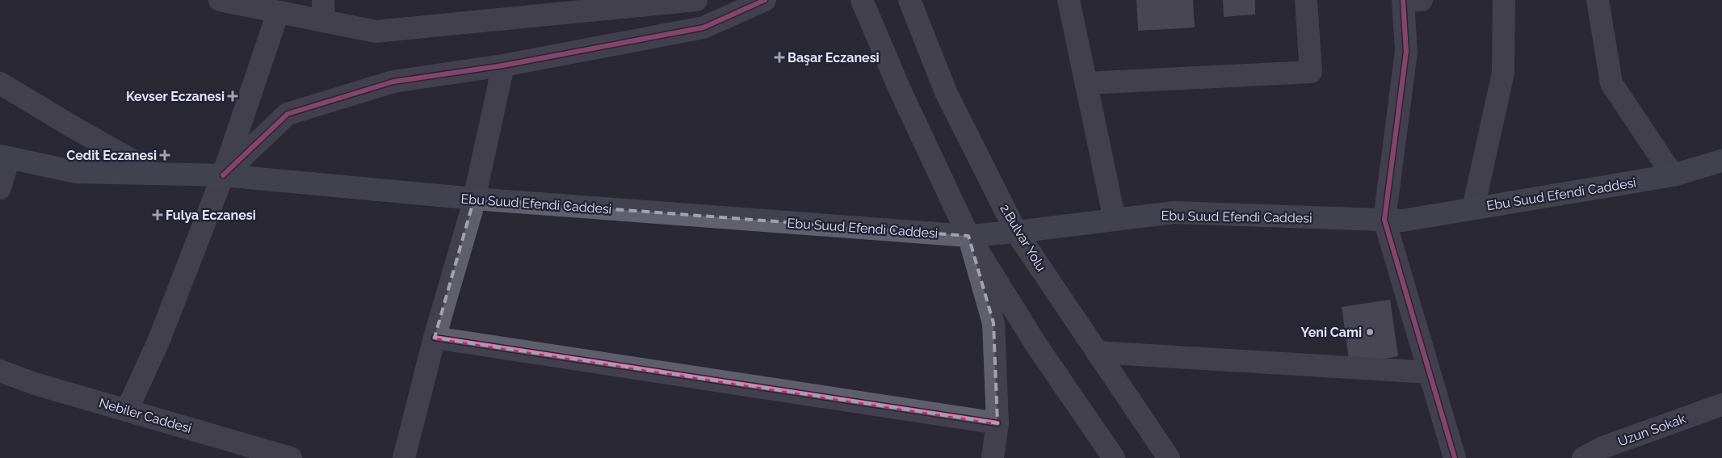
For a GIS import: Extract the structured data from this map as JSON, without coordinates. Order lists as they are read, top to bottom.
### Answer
{
  "streets": {
    "main road": ["Ebu Suud Efendi Caddesi", "2.Bulvar Yolu"],
    "street": ["Nebiler Caddesi", "Uzun Sokak"]
  },
  "crossings": [
    ["Ebu Suud Efendi Caddesi", "2.Bulvar Yolu"]
  ],
  "places": {
    "health": [
      "Başar Eczanesi",
      "Kevser Eczanesi",
      "Cedit Eczanesi",
      "Fulya Eczanesi"
    ],
    "other": ["Yeni Cami"]
  }
}
